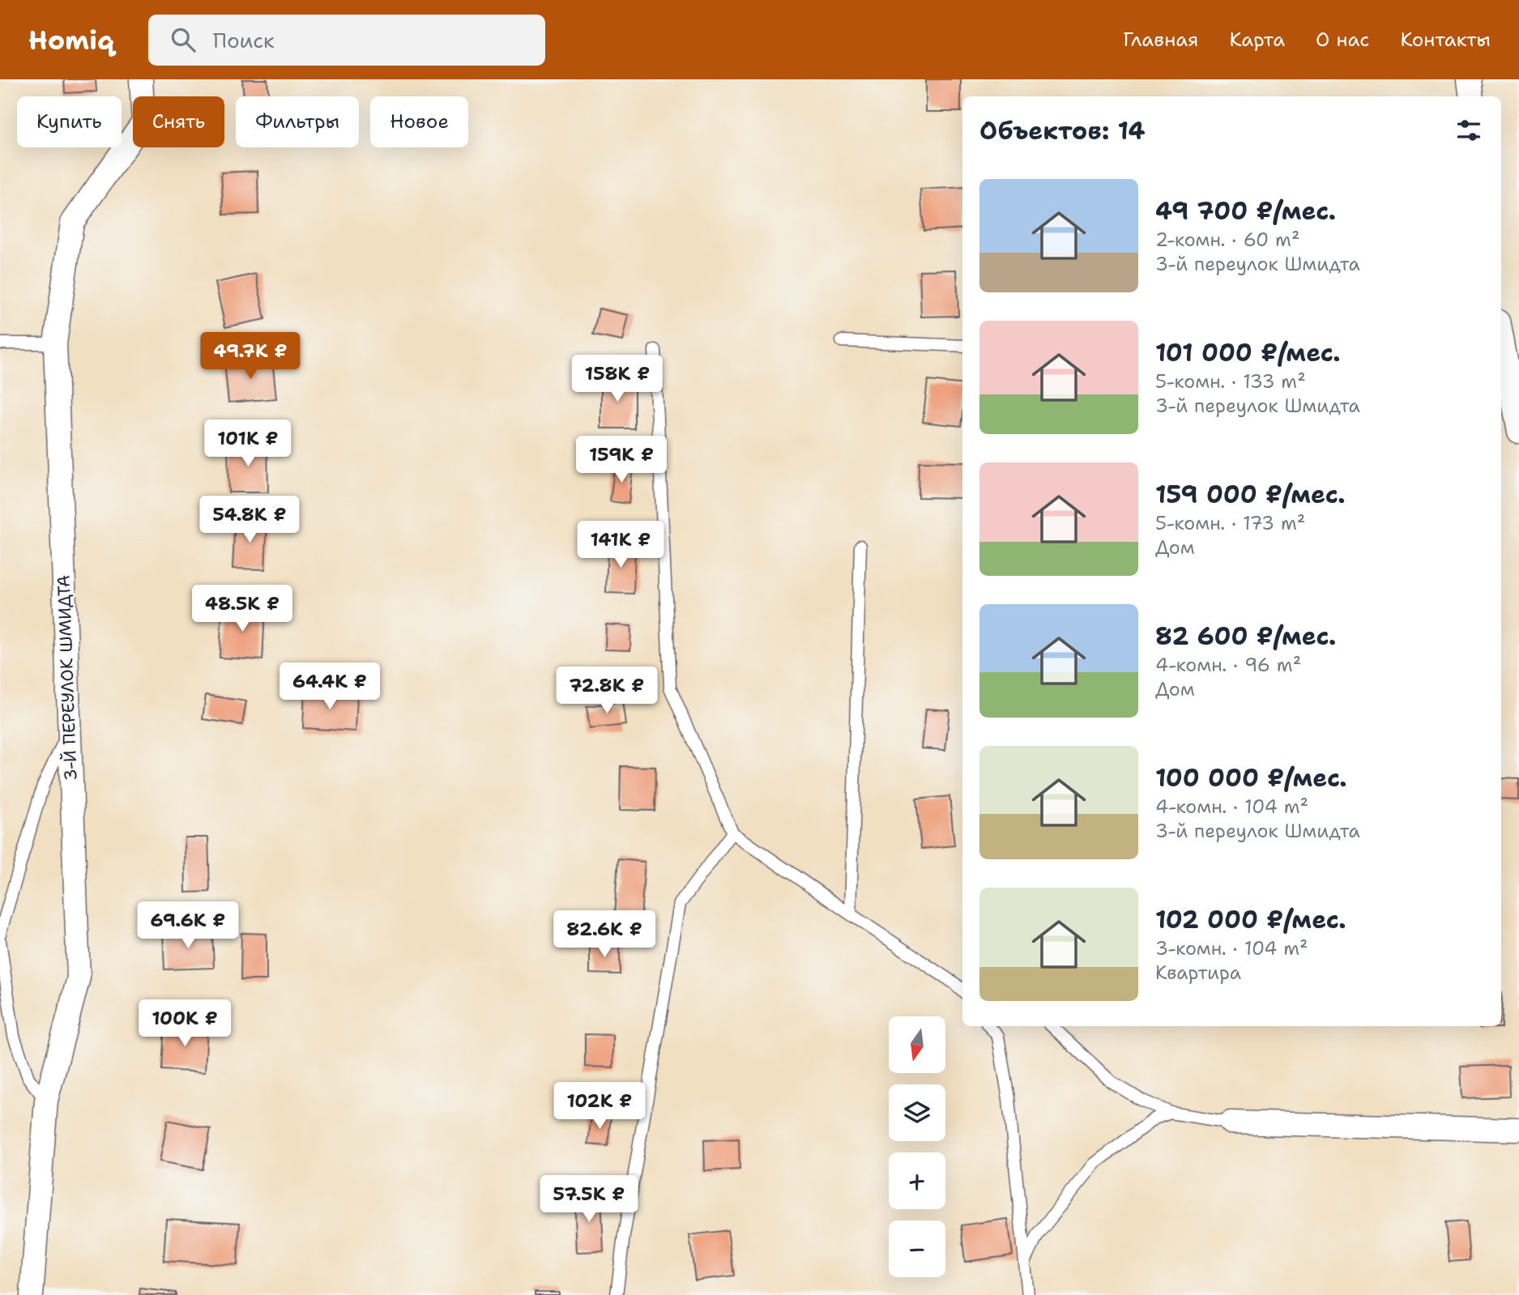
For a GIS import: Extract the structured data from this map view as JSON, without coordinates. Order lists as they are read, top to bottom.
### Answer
{
  "streets": {
    "street": ["3-Й ПЕРЕУЛОК ШМИДТА"]
  },
  "north": "bottom",
  "page": {
    "header": "Homiq",
    "search": "Поиск",
    "nav": [
      "Главная",
      "Карта",
      "О нас",
      "Контакты"
    ],
    "chip": [
      "Купить",
      "Снять",
      "Фильтры",
      "Новое"
    ],
    "heading": "Объектов: 14",
    "list": [
      {
        "name": "49 700 ₽/мес.",
        "note": "2-комн. · 60 m² · 3-й переулок Шмидта"
      },
      {
        "name": "101 000 ₽/мес.",
        "note": "5-комн. · 133 m² · 3-й переулок Шмидта"
      },
      {
        "name": "159 000 ₽/мес.",
        "note": "5-комн. · 173 m² · Дом"
      },
      {
        "name": "82 600 ₽/мес.",
        "note": "4-комн. · 96 m² · Дом"
      },
      {
        "name": "100 000 ₽/мес.",
        "note": "4-комн. · 104 m² · 3-й переулок Шмидта"
      },
      {
        "name": "102 000 ₽/мес.",
        "note": "3-комн. · 104 m² · Квартира"
      }
    ],
    "price": [
      "49.7K ₽",
      "158K ₽",
      "101K ₽",
      "159K ₽",
      "54.8K ₽",
      "141K ₽",
      "48.5K ₽",
      "64.4K ₽",
      "72.8K ₽",
      "69.6K ₽",
      "82.6K ₽",
      "100K ₽",
      "102K ₽",
      "57.5K ₽"
    ],
    "map_buttons": ["+", "−"]
  }
}
